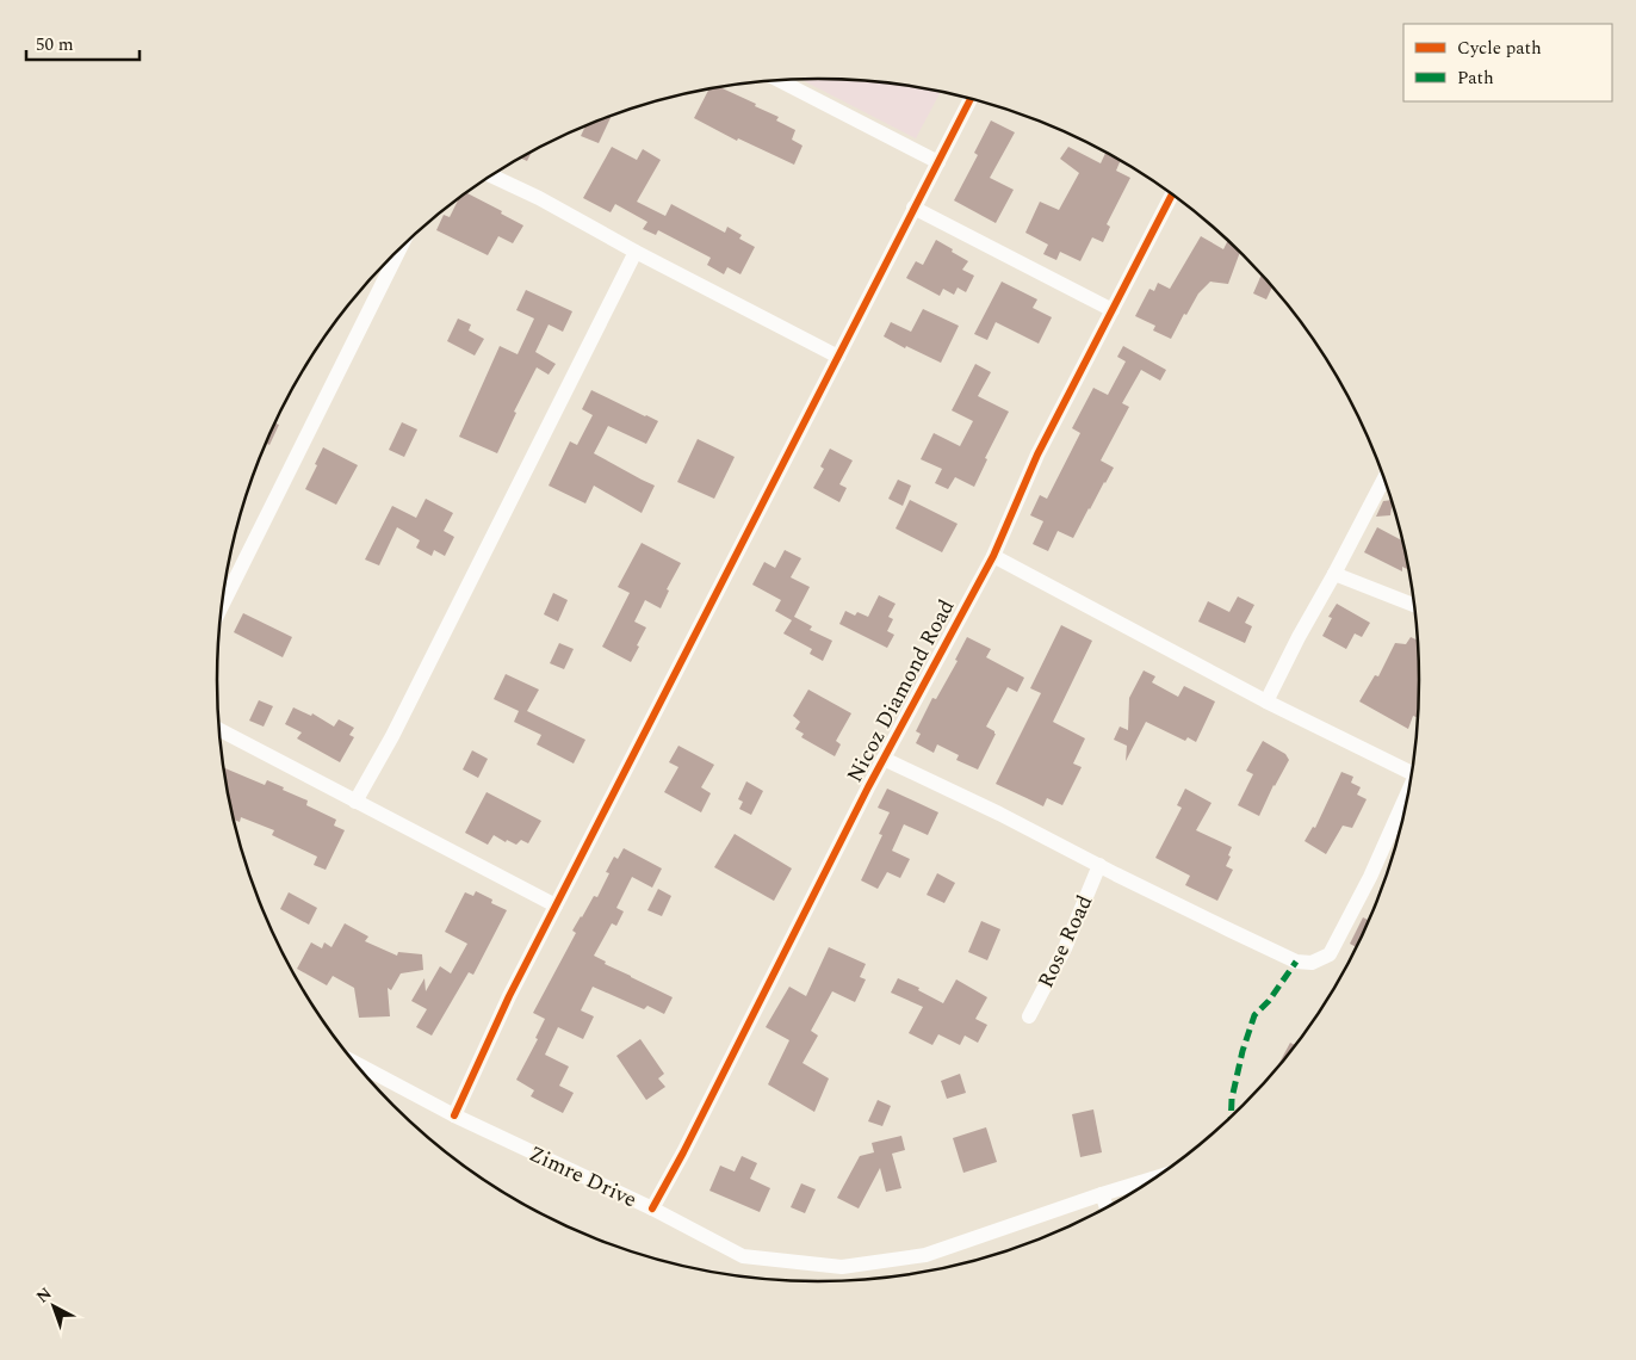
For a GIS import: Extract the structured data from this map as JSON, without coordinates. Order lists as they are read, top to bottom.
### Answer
{
  "streets": {
    "street": ["Nicoz Diamond Road", "Rose Road", "Zimre Drive"]
  },
  "crossings": [
    ["Nicoz Diamond Road", "Zimre Drive"]
  ],
  "legend": ["Cycle path", "Path"],
  "scale_bar": "50 m",
  "north": "top left"
}
